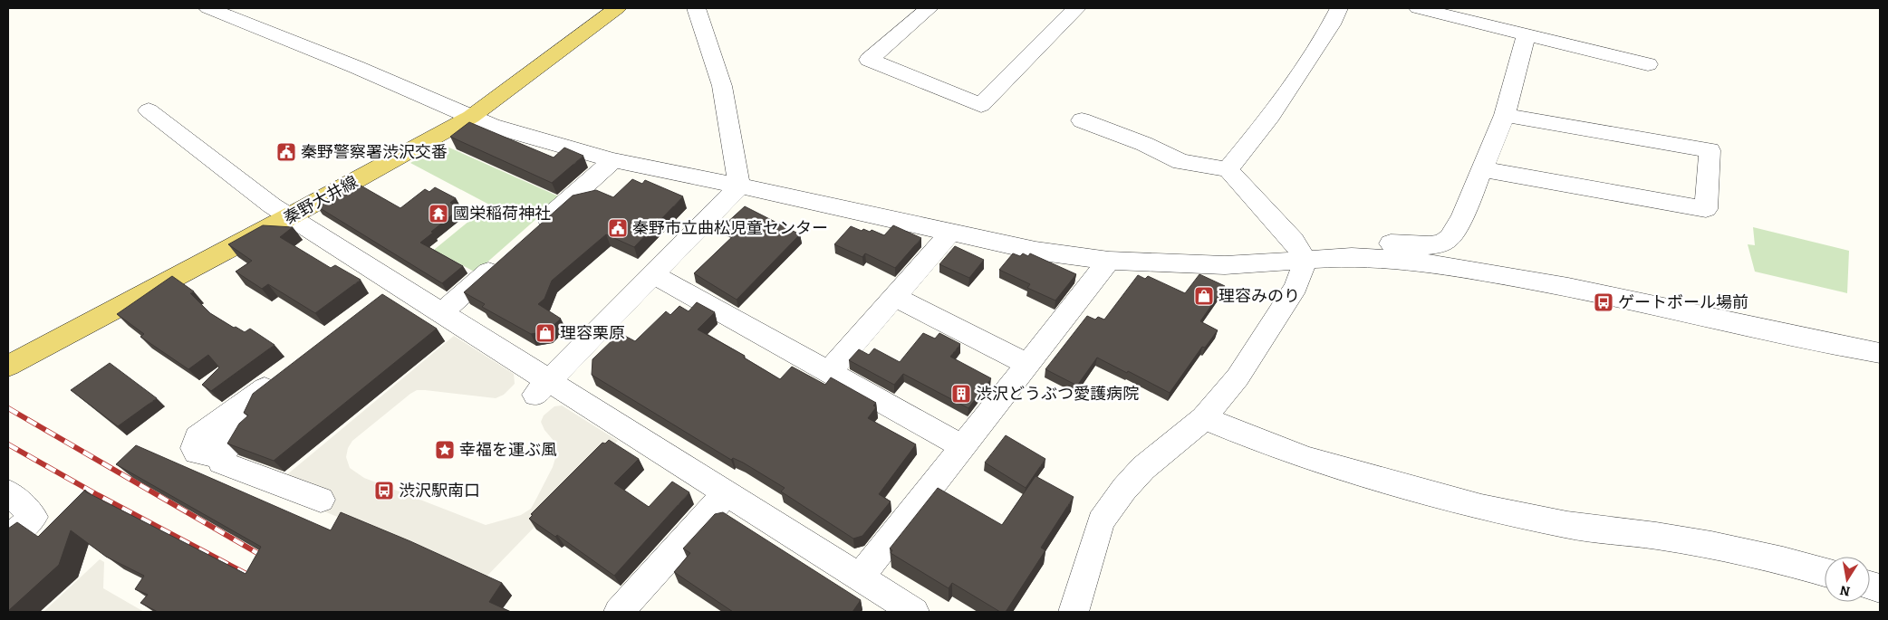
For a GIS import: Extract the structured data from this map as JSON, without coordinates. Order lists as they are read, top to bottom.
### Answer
{
  "streets": {
    "main road": ["秦野大井線"]
  },
  "places": {
    "public building": ["秦野警察署渋沢交番", "秦野市立曲松児童センター"],
    "temple": ["國栄稲荷神社"],
    "shop": ["理容みのり", "理容栗原"],
    "bus stop": ["ゲートボール場前", "渋沢駅南口"],
    "building": ["渋沢どうぶつ愛護病院"],
    "place": ["幸福を運ぶ風"]
  },
  "north": "bottom"
}
